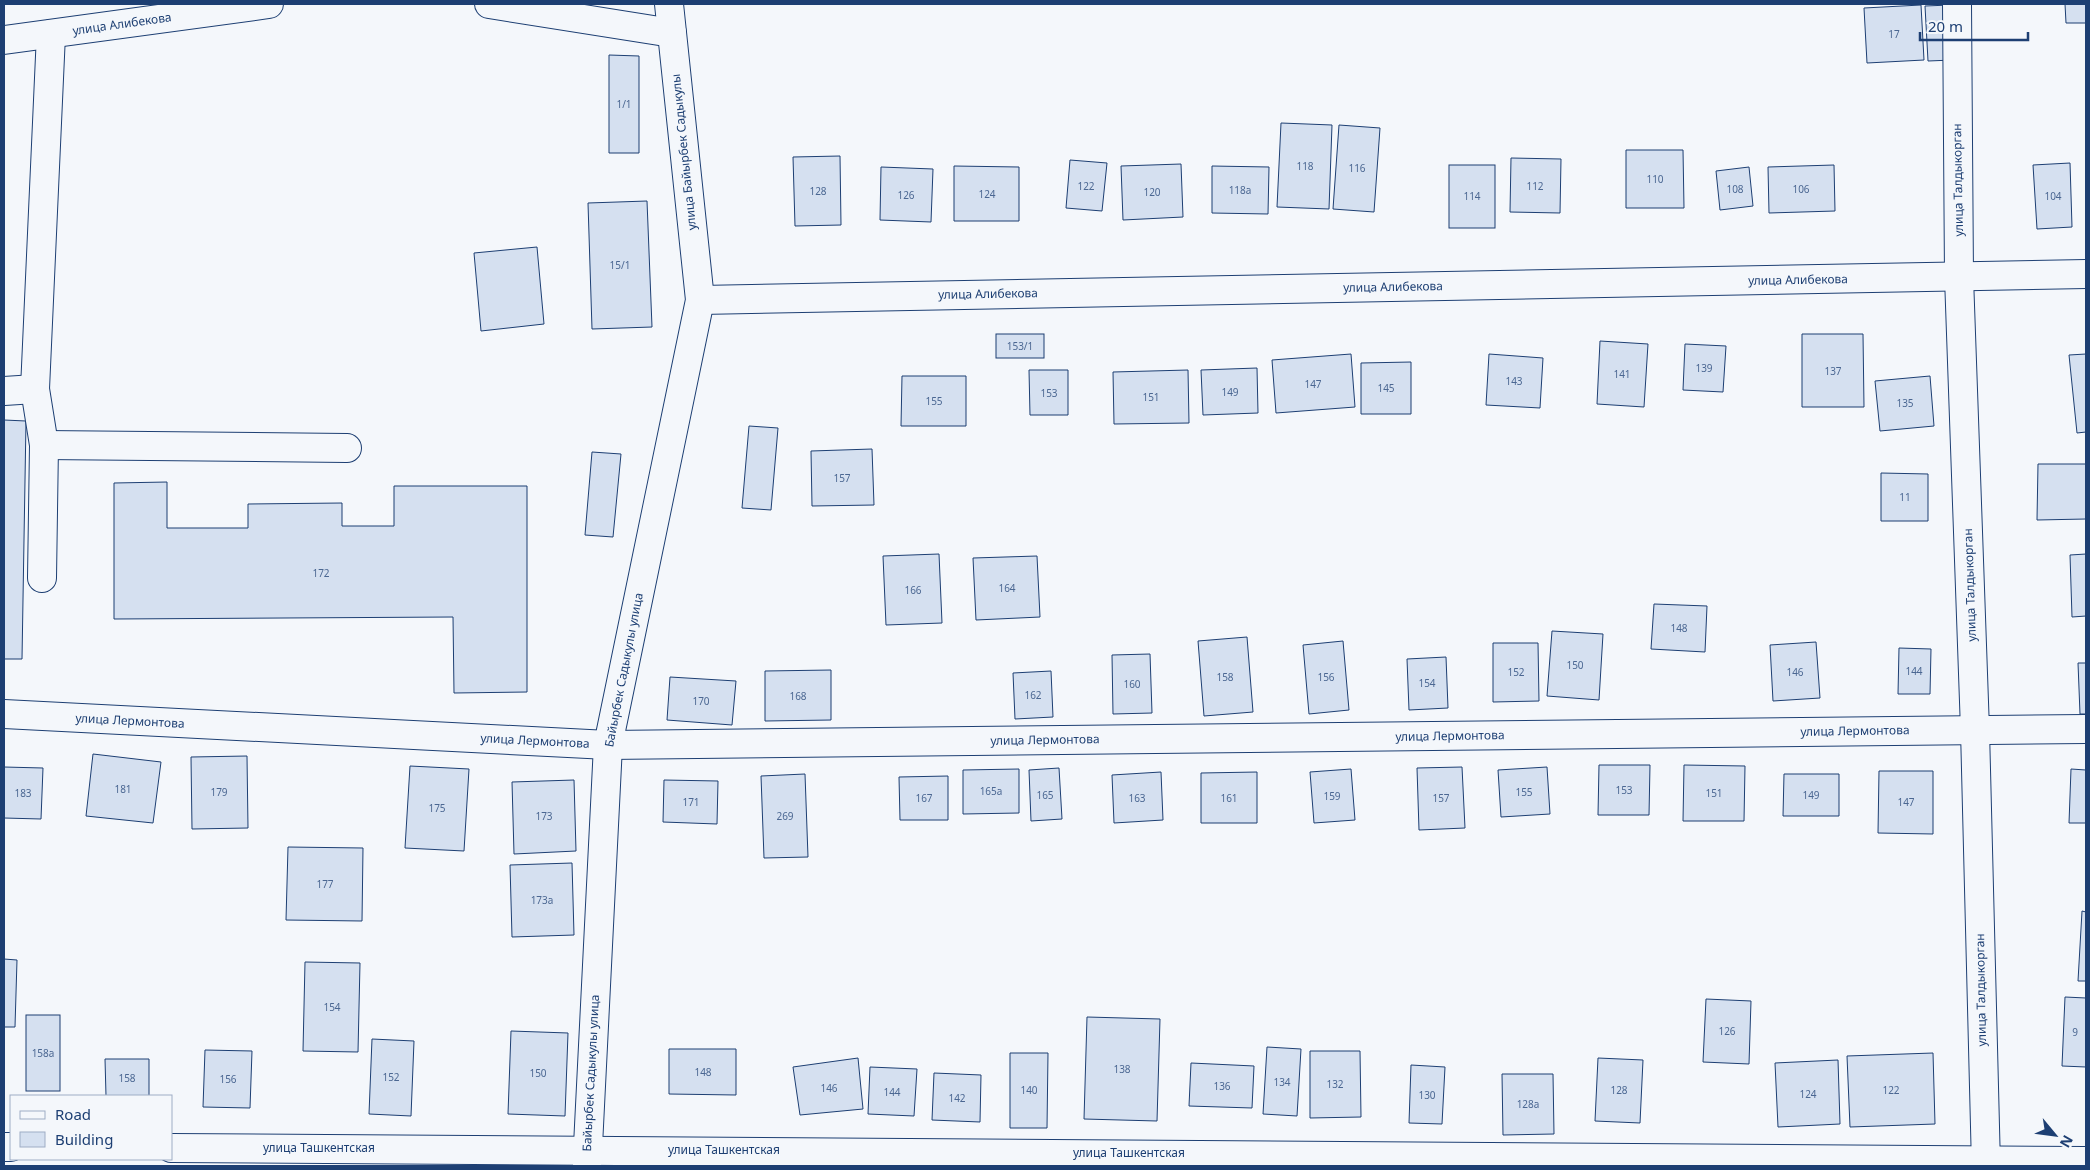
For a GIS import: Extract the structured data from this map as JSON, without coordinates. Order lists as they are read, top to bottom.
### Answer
{
  "streets": {
    "street": [
      "улица Алибекова",
      "улица Байырбек Садыкулы",
      "улица Талдыкорган",
      "Байырбек Садыкулы улица",
      "улица Лермонтова",
      "улица Ташкентская"
    ]
  },
  "crossings": [
    ["улица Алибекова", "улица Байырбек Садыкулы"],
    ["улица Алибекова", "улица Талдыкорган"],
    ["улица Алибекова", "Байырбек Садыкулы улица"],
    ["улица Байырбек Садыкулы", "Байырбек Садыкулы улица"],
    ["улица Талдыкорган", "улица Лермонтова"],
    ["улица Талдыкорган", "улица Ташкентская"],
    ["Байырбек Садыкулы улица", "улица Лермонтова"],
    ["Байырбек Садыкулы улица", "улица Ташкентская"]
  ],
  "house_numbers": [
    "17",
    "1/1",
    "118",
    "116",
    "110",
    "122",
    "112",
    "108",
    "106",
    "118а",
    "128",
    "120",
    "124",
    "126",
    "114",
    "104",
    "15/1",
    "153/1",
    "139",
    "137",
    "141",
    "143",
    "147",
    "145",
    "149",
    "153",
    "151",
    "155",
    "135",
    "157",
    "11",
    "172",
    "164",
    "166",
    "148",
    "150",
    "144",
    "152",
    "146",
    "158",
    "156",
    "154",
    "160",
    "162",
    "168",
    "170",
    "181",
    "153",
    "165а",
    "179",
    "155",
    "183",
    "151",
    "165",
    "149",
    "159",
    "167",
    "163",
    "161",
    "157",
    "171",
    "147",
    "175",
    "173",
    "269",
    "177",
    "173а",
    "154",
    "126",
    "9",
    "158а",
    "138",
    "148",
    "150",
    "152",
    "158",
    "156",
    "134",
    "132",
    "136",
    "146",
    "140",
    "128",
    "122",
    "144",
    "124",
    "130",
    "142",
    "128а"
  ],
  "legend": ["Road", "Building"],
  "scale_bar": "20 m",
  "north": "bottom right"
}
